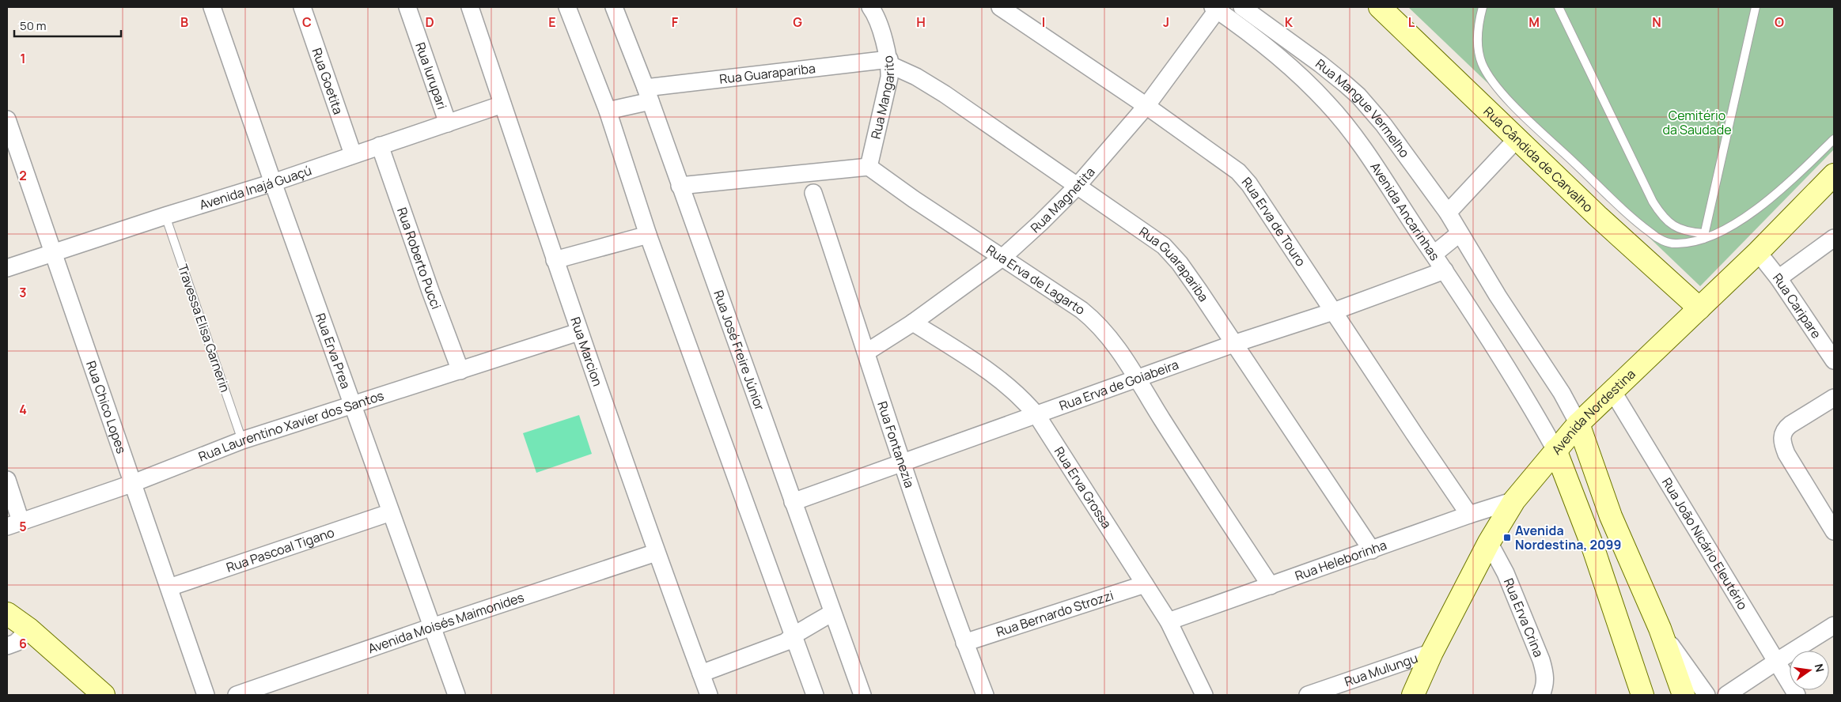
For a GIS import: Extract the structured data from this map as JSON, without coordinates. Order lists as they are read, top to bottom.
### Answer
{
  "streets": {
    "street": [
      "Rua Guarapariba",
      "Rua Iurupari",
      "Rua Goetita",
      "Rua Mangarito",
      "Rua Mangue Vermelho",
      "Rua Cândida de Carvalho",
      "Avenida Inajá Guaçú",
      "Rua Magnetita",
      "Avenida Ancarinhas",
      "Rua Erva de Touro",
      "Rua Roberto Pucci",
      "Rua Erva de Lagarto",
      "Rua Caripare",
      "Rua Erva Prea",
      "Rua José Freire Júnior",
      "Rua Marcion",
      "Rua Erva de Goiabeira",
      "Rua Chico Lopes",
      "Avenida Nordestina",
      "Rua Laurentino Xavier dos Santos",
      "Rua Fontanezia",
      "Rua Erva Grossa",
      "Rua João Nicário Eleutério",
      "Rua Pascoal Tigano",
      "Rua Heleborinha",
      "Rua Bernardo Strozzi",
      "Rua Erva Crina",
      "Avenida Moisés Maimonides",
      "Rua Mulungu"
    ],
    "lane": ["Travessa Elisa Garnerin"]
  },
  "crossings": [
    ["Rua Guarapariba", "Rua Mangarito"],
    ["Rua Guarapariba", "Rua Magnetita"],
    ["Rua Guarapariba", "Rua José Freire Júnior"],
    ["Rua Guarapariba", "Rua Erva de Goiabeira"],
    ["Rua Guarapariba", "Rua Heleborinha"],
    ["Rua Iurupari", "Avenida Inajá Guaçú"],
    ["Rua Goetita", "Avenida Inajá Guaçú"],
    ["Rua Mangarito", "Rua Erva de Lagarto"],
    ["Rua Mangue Vermelho", "Avenida Nordestina"],
    ["Rua Cândida de Carvalho", "Avenida Nordestina"],
    ["Avenida Inajá Guaçú", "Rua Roberto Pucci"],
    ["Avenida Inajá Guaçú", "Travessa Elisa Garnerin"],
    ["Avenida Inajá Guaçú", "Rua Erva Prea"],
    ["Avenida Inajá Guaçú", "Rua Marcion"],
    ["Avenida Inajá Guaçú", "Rua Chico Lopes"],
    ["Rua Magnetita", "Avenida Ancarinhas"],
    ["Rua Magnetita", "Rua Erva de Touro"],
    ["Rua Magnetita", "Rua Erva de Lagarto"],
    ["Rua Magnetita", "Rua Fontanezia"],
    ["Rua Magnetita", "Rua Erva Grossa"],
    ["Avenida Ancarinhas", "Rua Erva de Goiabeira"],
    ["Avenida Ancarinhas", "Avenida Nordestina"],
    ["Rua Erva de Touro", "Rua Erva de Goiabeira"],
    ["Rua Erva de Touro", "Rua Heleborinha"],
    ["Rua Roberto Pucci", "Rua Laurentino Xavier dos Santos"],
    ["Rua Erva de Lagarto", "Rua Erva de Goiabeira"],
    ["Rua Erva de Lagarto", "Rua Heleborinha"],
    ["Rua Caripare", "Avenida Nordestina"],
    ["Travessa Elisa Garnerin", "Rua Laurentino Xavier dos Santos"],
    ["Rua Erva Prea", "Rua Laurentino Xavier dos Santos"],
    ["Rua Erva Prea", "Rua Pascoal Tigano"],
    ["Rua Erva Prea", "Avenida Moisés Maimonides"],
    ["Rua José Freire Júnior", "Rua Erva de Goiabeira"],
    ["Rua Marcion", "Rua Laurentino Xavier dos Santos"],
    ["Rua Marcion", "Avenida Moisés Maimonides"],
    ["Rua Erva de Goiabeira", "Rua Fontanezia"],
    ["Rua Erva de Goiabeira", "Rua Erva Grossa"],
    ["Rua Chico Lopes", "Rua Laurentino Xavier dos Santos"],
    ["Rua Chico Lopes", "Rua Pascoal Tigano"],
    ["Avenida Nordestina", "Rua João Nicário Eleutério"],
    ["Avenida Nordestina", "Rua Heleborinha"],
    ["Avenida Nordestina", "Rua Erva Crina"],
    ["Avenida Nordestina", "Rua Mulungu"],
    ["Rua Fontanezia", "Rua Bernardo Strozzi"],
    ["Rua Erva Grossa", "Rua Heleborinha"],
    ["Rua Erva Grossa", "Rua Bernardo Strozzi"]
  ],
  "parks": ["Cemitério da Saudade"],
  "places": {
    "transit": ["Avenida Nordestina, 2099"]
  },
  "scale_bar": "50 m",
  "north": "right",
  "grid": {
    "columns": [
      "B",
      "C",
      "D",
      "E",
      "F",
      "G",
      "H",
      "I",
      "J",
      "K",
      "L",
      "M",
      "N",
      "O"
    ],
    "rows": [
      "1",
      "2",
      "3",
      "4",
      "5",
      "6"
    ]
  }
}
